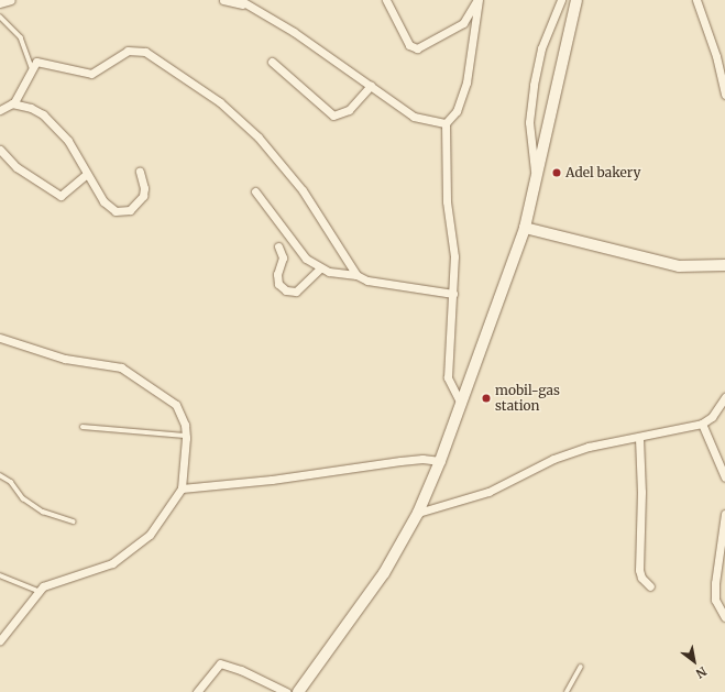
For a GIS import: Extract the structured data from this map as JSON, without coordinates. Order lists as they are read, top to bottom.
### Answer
{
  "places": ["Adel bakery", "mobil-gas station"],
  "north": "bottom right"
}
